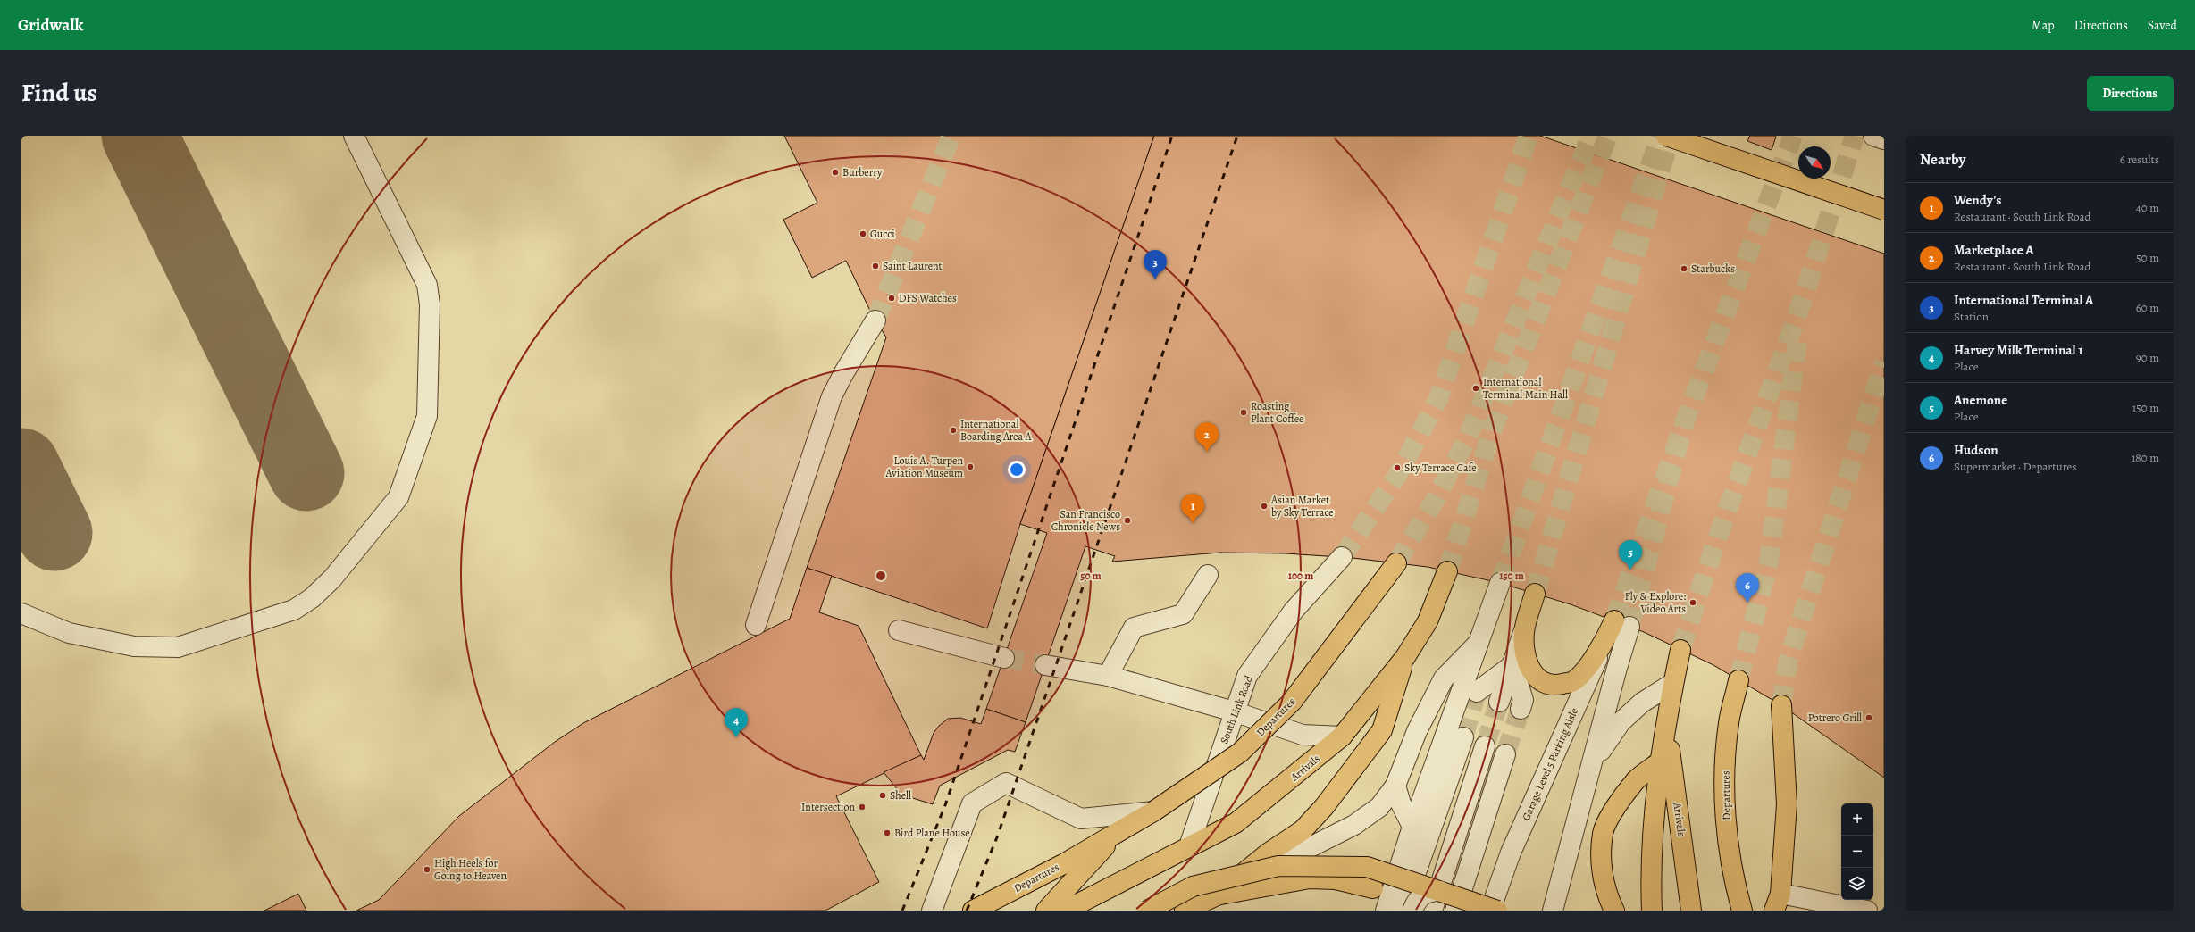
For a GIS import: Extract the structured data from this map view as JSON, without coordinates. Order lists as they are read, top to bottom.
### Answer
{
  "streets": {
    "main road": ["Departures", "Garage Level 5 Parking Aisle", "Arrivals"],
    "street": ["South Link Road"]
  },
  "crossings": [
    ["South Link Road", "Arrivals"]
  ],
  "places": [
    "Burberry",
    "Gucci",
    "Saint Laurent",
    "Starbucks",
    "DFS Watches",
    "International Terminal Main Hall",
    "Roasting Plant Coffee",
    "International Boarding Area A",
    "Louis A. Turpen Aviation Museum",
    "Sky Terrace Cafe",
    "Asian Market by Sky Terrace",
    "San Francisco Chronicle News",
    "Fly & Explore: Video Arts",
    "Potrero Grill",
    "Shell",
    "Intersection",
    "Bird Plane House",
    "High Heels for Going to Heaven"
  ],
  "north": "bottom right",
  "page": {
    "header": "Gridwalk",
    "nav": ["Map", "Directions", "Saved"],
    "title": "Find us",
    "buttons": "Directions",
    "heading": ["Nearby", "6 results"],
    "list": [
      {
        "mark": "1",
        "name": "Wendy's",
        "note": "Restaurant · South Link Road",
        "value": "40 m"
      },
      {
        "mark": "2",
        "name": "Marketplace A",
        "note": "Restaurant · South Link Road",
        "value": "50 m"
      },
      {
        "mark": "3",
        "name": "International Terminal A",
        "note": "Station",
        "value": "60 m"
      },
      {
        "mark": "4",
        "name": "Harvey Milk Terminal 1",
        "note": "Place",
        "value": "90 m"
      },
      {
        "mark": "5",
        "name": "Anemone",
        "note": "Place",
        "value": "150 m"
      },
      {
        "mark": "6",
        "name": "Hudson",
        "note": "Supermarket · Departures",
        "value": "180 m"
      }
    ],
    "pins": [
      "3",
      "2",
      "1",
      "5",
      "6",
      "4"
    ],
    "map_buttons": ["+", "−"]
  },
  "rings": ["50 m", "100 m", "150 m"]
}
